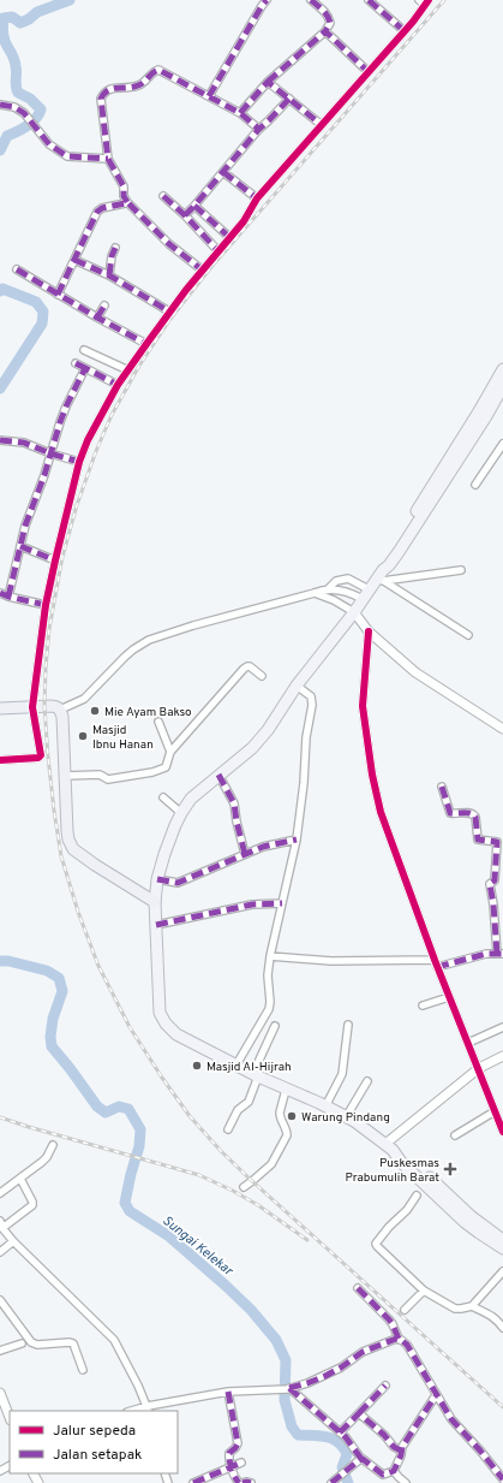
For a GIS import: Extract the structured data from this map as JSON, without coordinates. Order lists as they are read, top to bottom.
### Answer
{
  "water": ["Sungai Kelekar"],
  "places": {
    "other": [
      "Mie Ayam Bakso",
      "Masjid Ibnu Hanan",
      "Masjid Al-Hijrah",
      "Warung Pindang"
    ],
    "health": ["Puskesmas Prabumulih Barat"]
  },
  "legend": ["Jalur sepeda", "Jalan setapak"]
}
